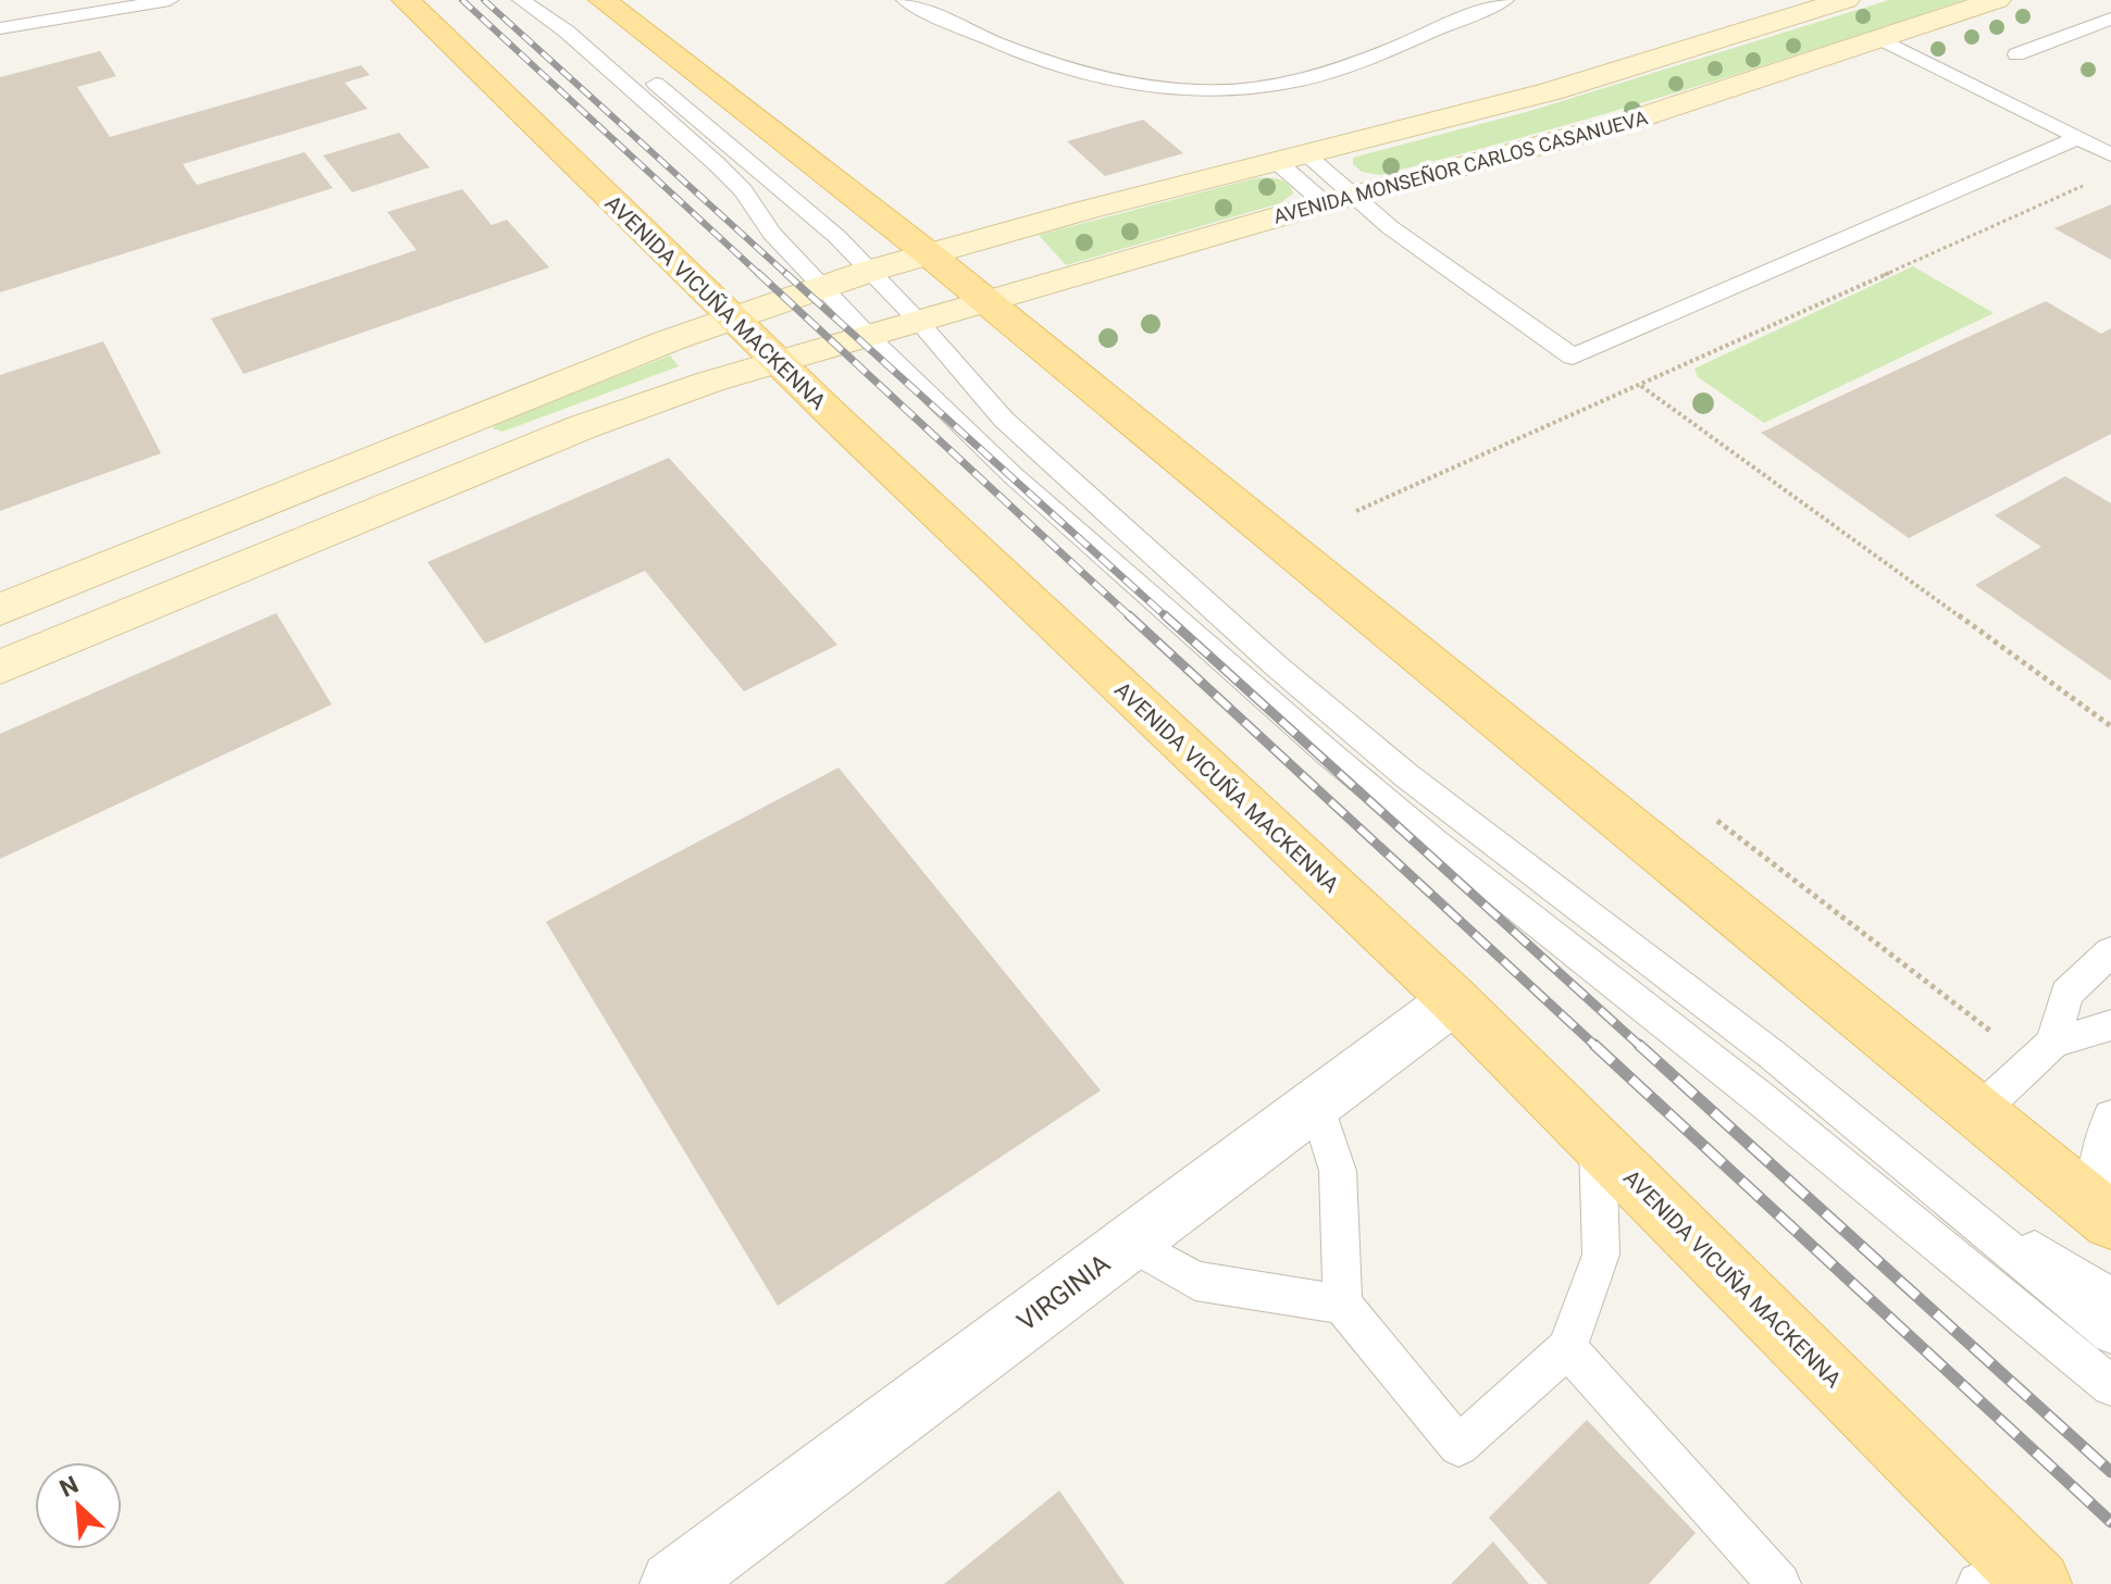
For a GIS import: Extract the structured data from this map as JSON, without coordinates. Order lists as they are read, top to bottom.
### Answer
{
  "streets": {
    "main road": ["AVENIDA MONSEÑOR CARLOS CASANUEVA", "AVENIDA VICUÑA MACKENNA"],
    "street": ["VIRGINIA"]
  },
  "crossings": [
    ["AVENIDA MONSEÑOR CARLOS CASANUEVA", "AVENIDA VICUÑA MACKENNA"],
    ["AVENIDA VICUÑA MACKENNA", "VIRGINIA"]
  ],
  "north": "top left"
}
